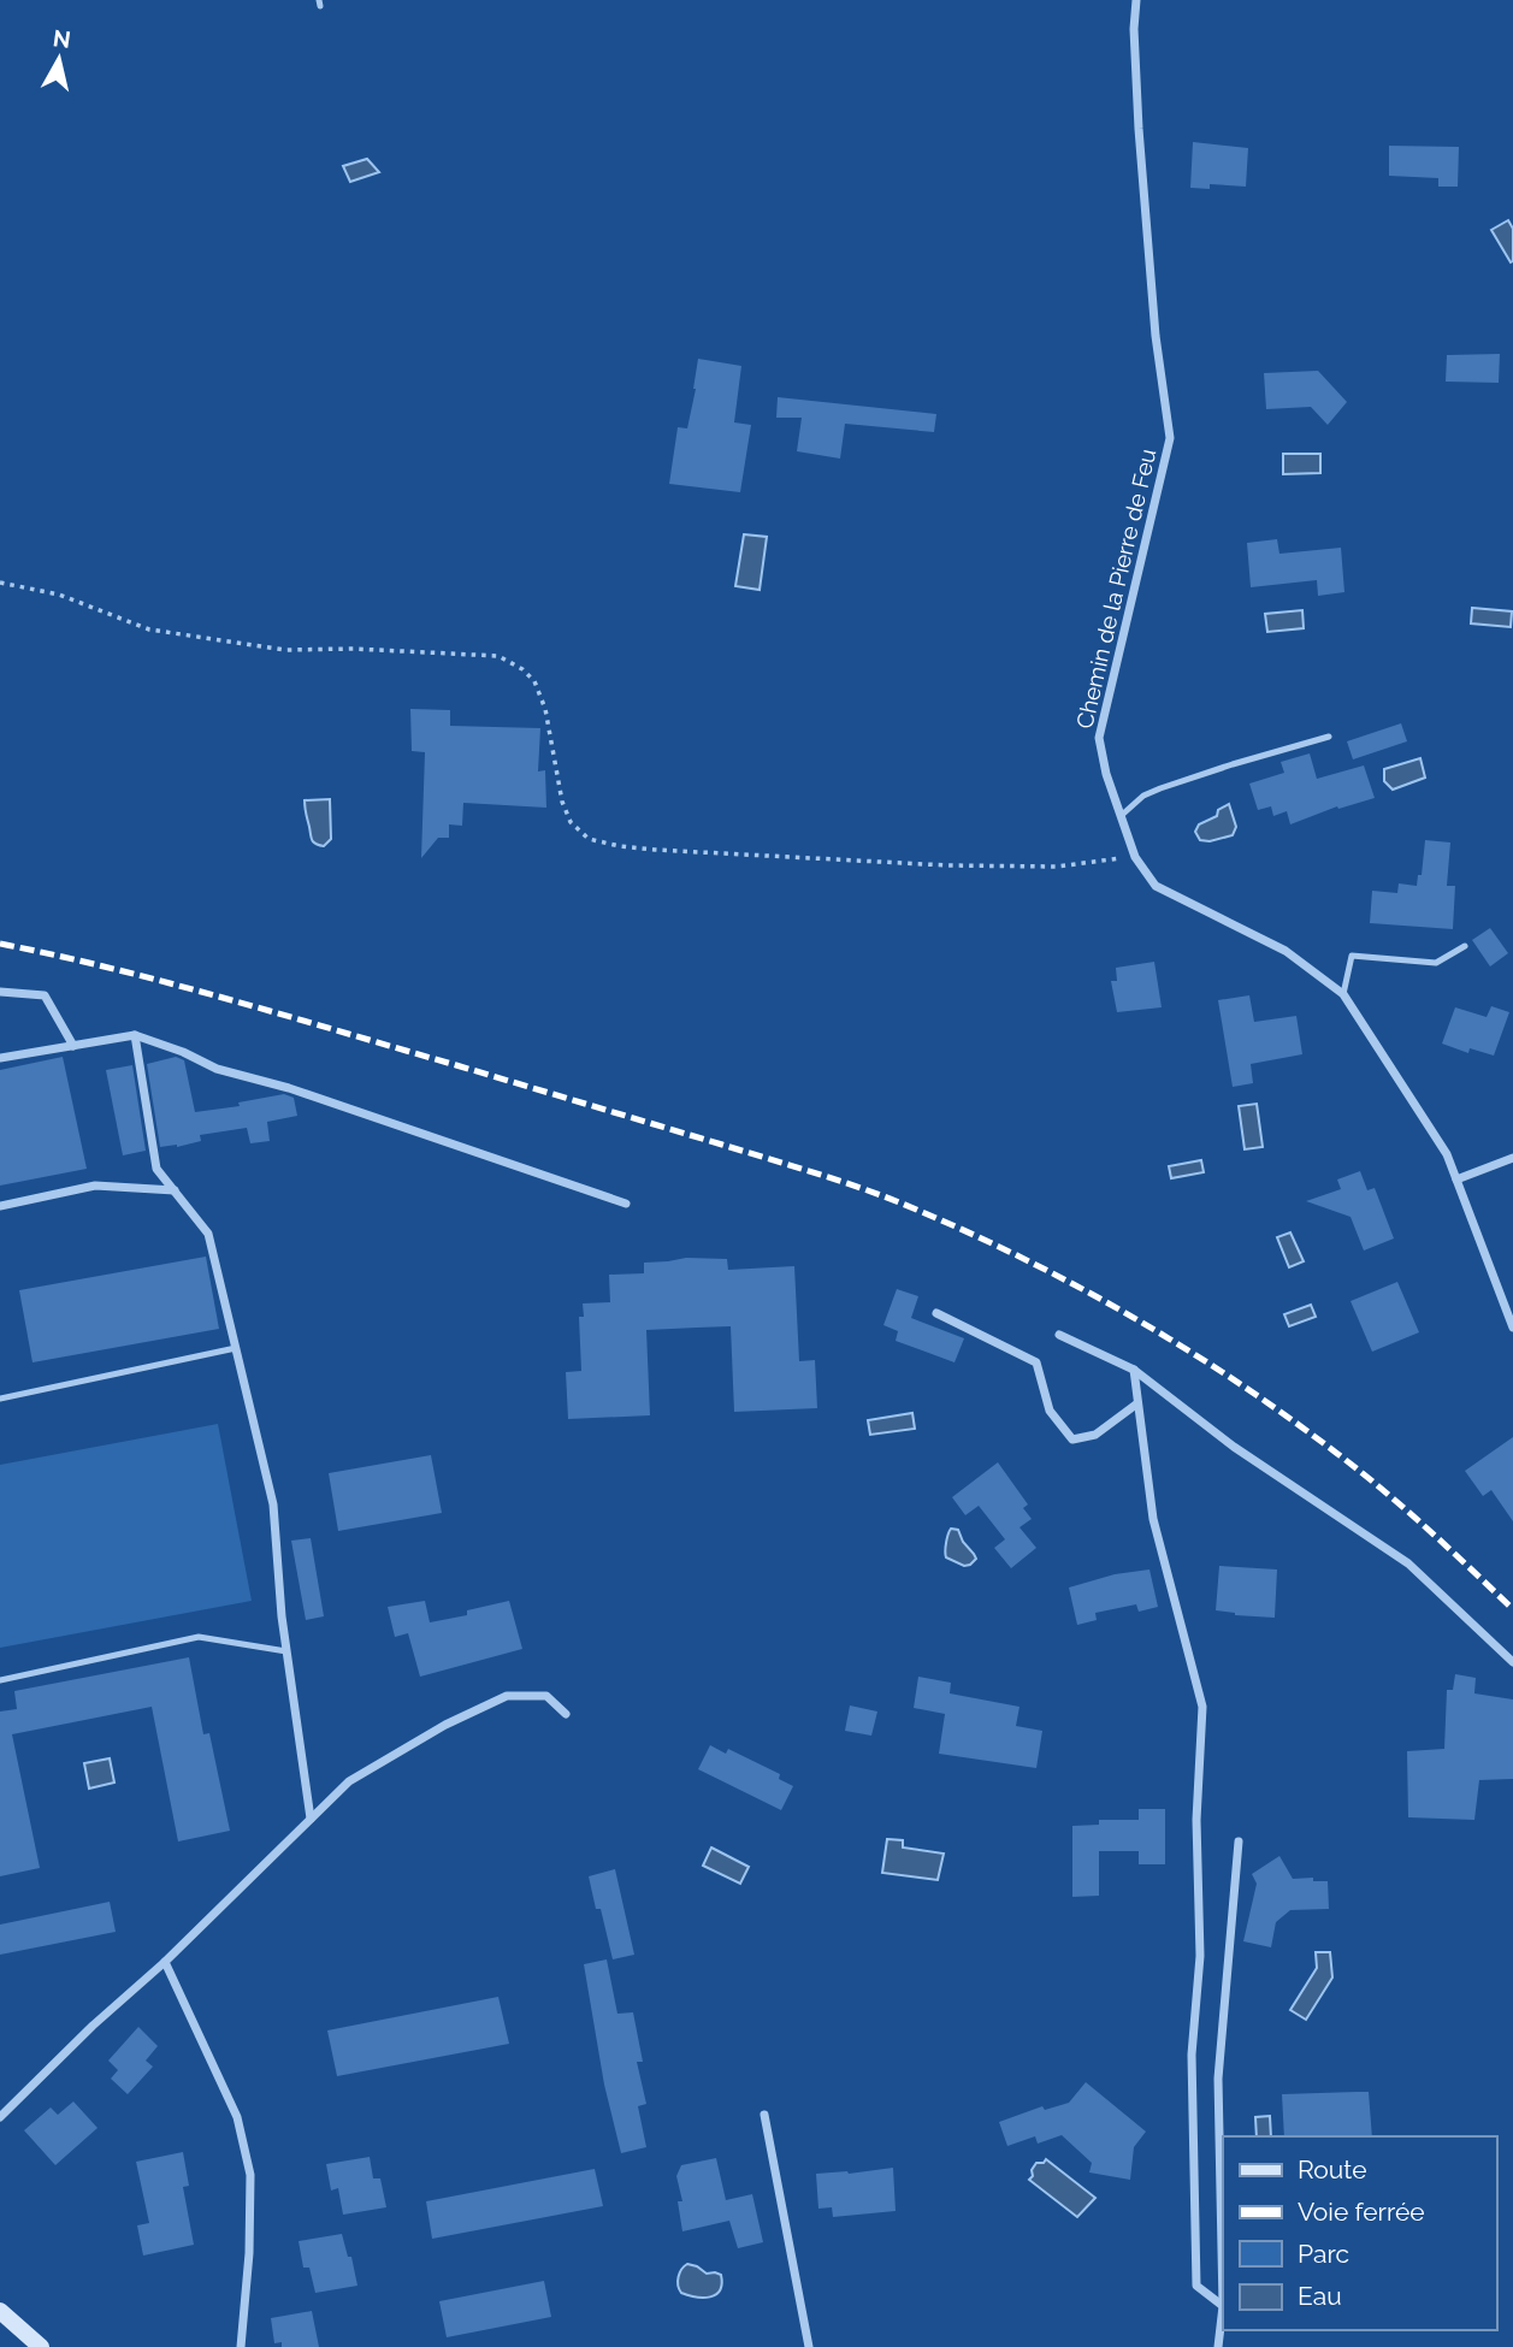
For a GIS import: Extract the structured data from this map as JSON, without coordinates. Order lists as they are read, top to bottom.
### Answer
{
  "streets": {
    "street": ["Chemin de la Pierre de Feu"]
  },
  "legend": [
    "Route",
    "Voie ferrée",
    "Parc",
    "Eau"
  ],
  "north": "top"
}
